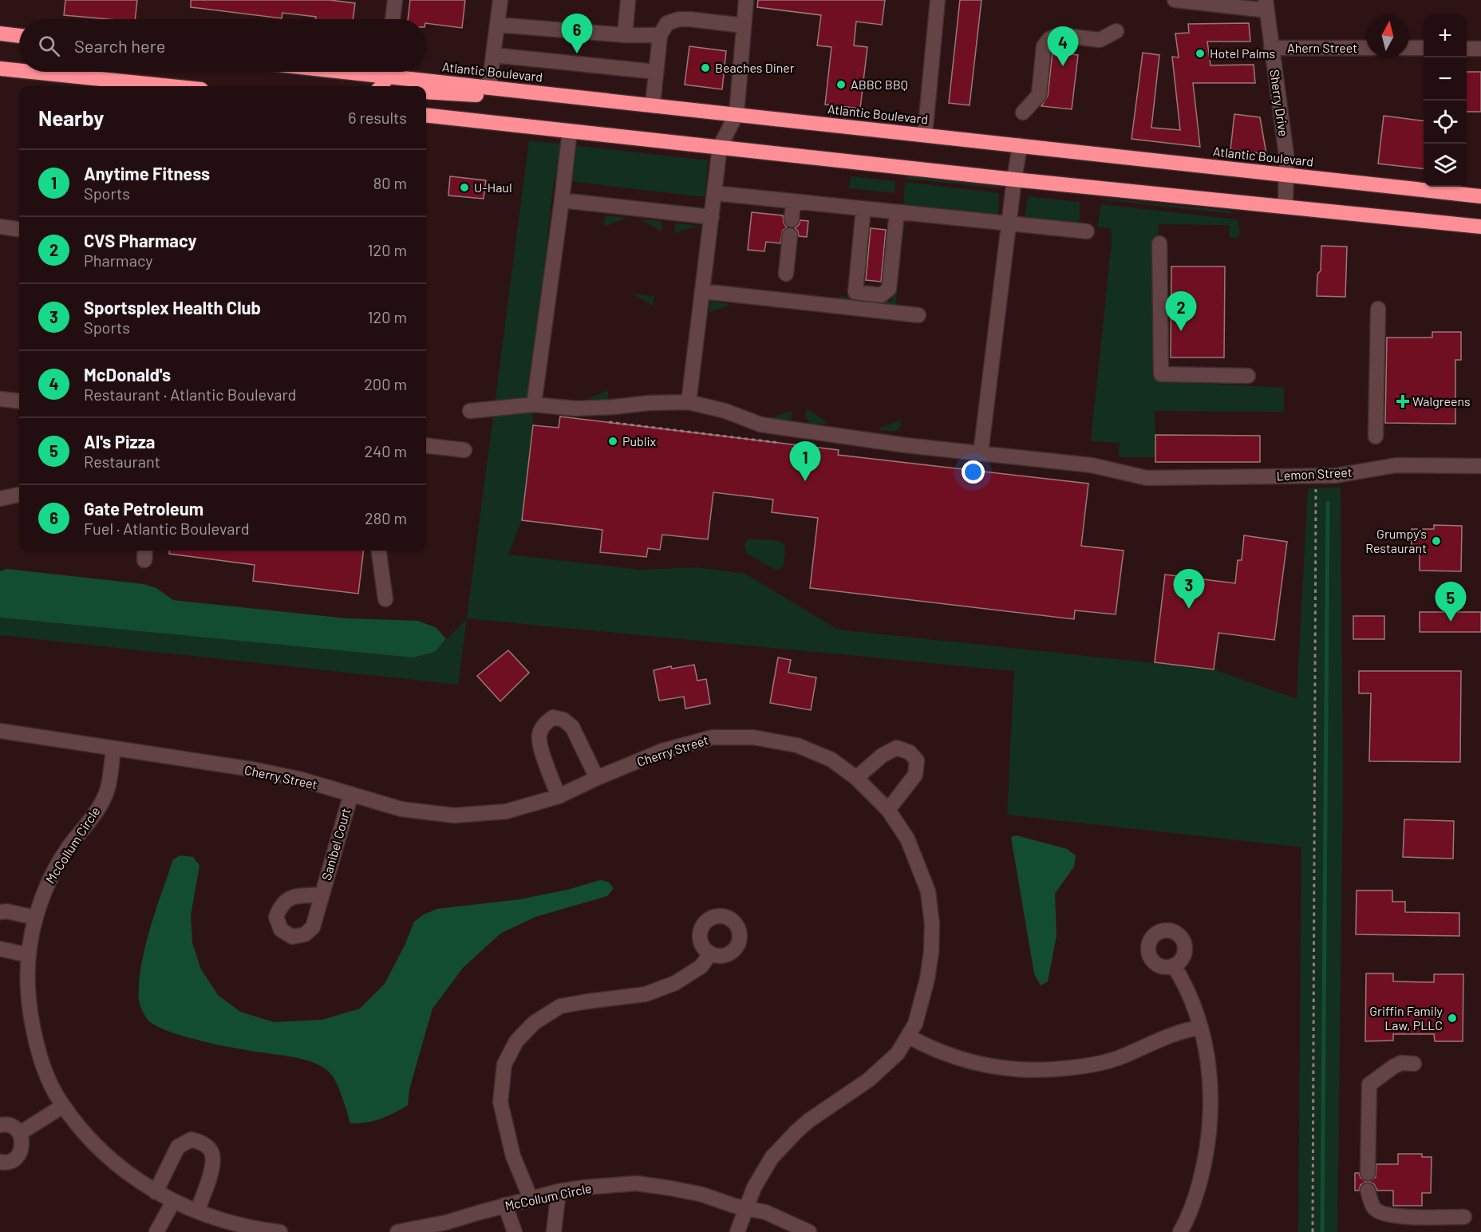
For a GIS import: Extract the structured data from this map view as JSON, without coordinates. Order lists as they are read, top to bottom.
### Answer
{
  "streets": {
    "highway": ["Atlantic Boulevard"],
    "street": [
      "Ahern Street",
      "Sherry Drive",
      "Lemon Street",
      "Cherry Street",
      "Sanibel Court",
      "McCollum Circle"
    ]
  },
  "crossings": [
    ["Ahern Street", "Sherry Drive"],
    ["Atlantic Boulevard", "Sherry Drive"],
    ["Cherry Street", "Sanibel Court"],
    ["Cherry Street", "McCollum Circle"]
  ],
  "places": {
    "other": [
      "Hotel Palms",
      "Beaches Diner",
      "ABBC BBQ",
      "U-Haul",
      "Publix",
      "Grumpy's Restaurant",
      "Griffin Family Law, PLLC"
    ],
    "health": ["Walgreens"]
  },
  "north": "top",
  "page": {
    "pins": [
      "6",
      "4",
      "2",
      "1",
      "3",
      "5"
    ],
    "map_buttons": ["+", "−"],
    "search": "Search here",
    "heading": ["Nearby", "6 results"],
    "list": [
      {
        "mark": "1",
        "name": "Anytime Fitness",
        "note": "Sports",
        "value": "80 m"
      },
      {
        "mark": "2",
        "name": "CVS Pharmacy",
        "note": "Pharmacy",
        "value": "120 m"
      },
      {
        "mark": "3",
        "name": "Sportsplex Health Club",
        "note": "Sports",
        "value": "120 m"
      },
      {
        "mark": "4",
        "name": "McDonald's",
        "note": "Restaurant · Atlantic Boulevard",
        "value": "200 m"
      },
      {
        "mark": "5",
        "name": "Al's Pizza",
        "note": "Restaurant",
        "value": "240 m"
      },
      {
        "mark": "6",
        "name": "Gate Petroleum",
        "note": "Fuel · Atlantic Boulevard",
        "value": "280 m"
      }
    ]
  }
}
